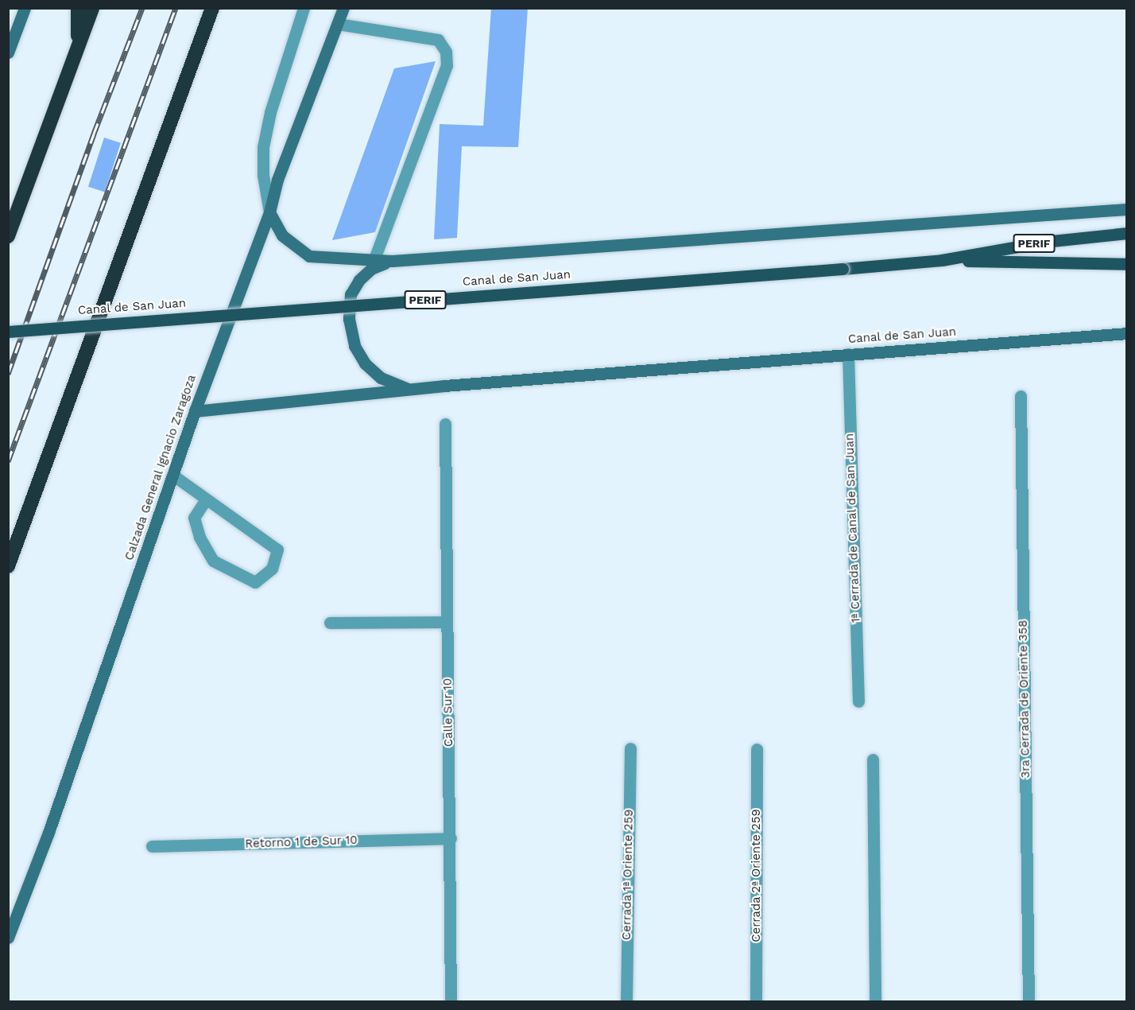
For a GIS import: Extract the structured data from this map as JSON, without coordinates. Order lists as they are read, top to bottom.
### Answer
{
  "streets": {
    "main road": ["PERIF", "Canal de San Juan", "Calzada General Ignacio Zaragoza"],
    "street": [
      "1ª Cerrada de Canal de San Juan",
      "3ra Cerrada de Oriente 358",
      "Calle Sur 10",
      "Retorno 1 de Sur 10",
      "Cerrada 1ª Oriente 259",
      "Cerrada 2ª Oriente 259"
    ]
  },
  "crossings": [
    ["Canal de San Juan", "Calzada General Ignacio Zaragoza"],
    ["Canal de San Juan", "1ª Cerrada de Canal de San Juan"],
    ["Calle Sur 10", "Retorno 1 de Sur 10"]
  ]
}
